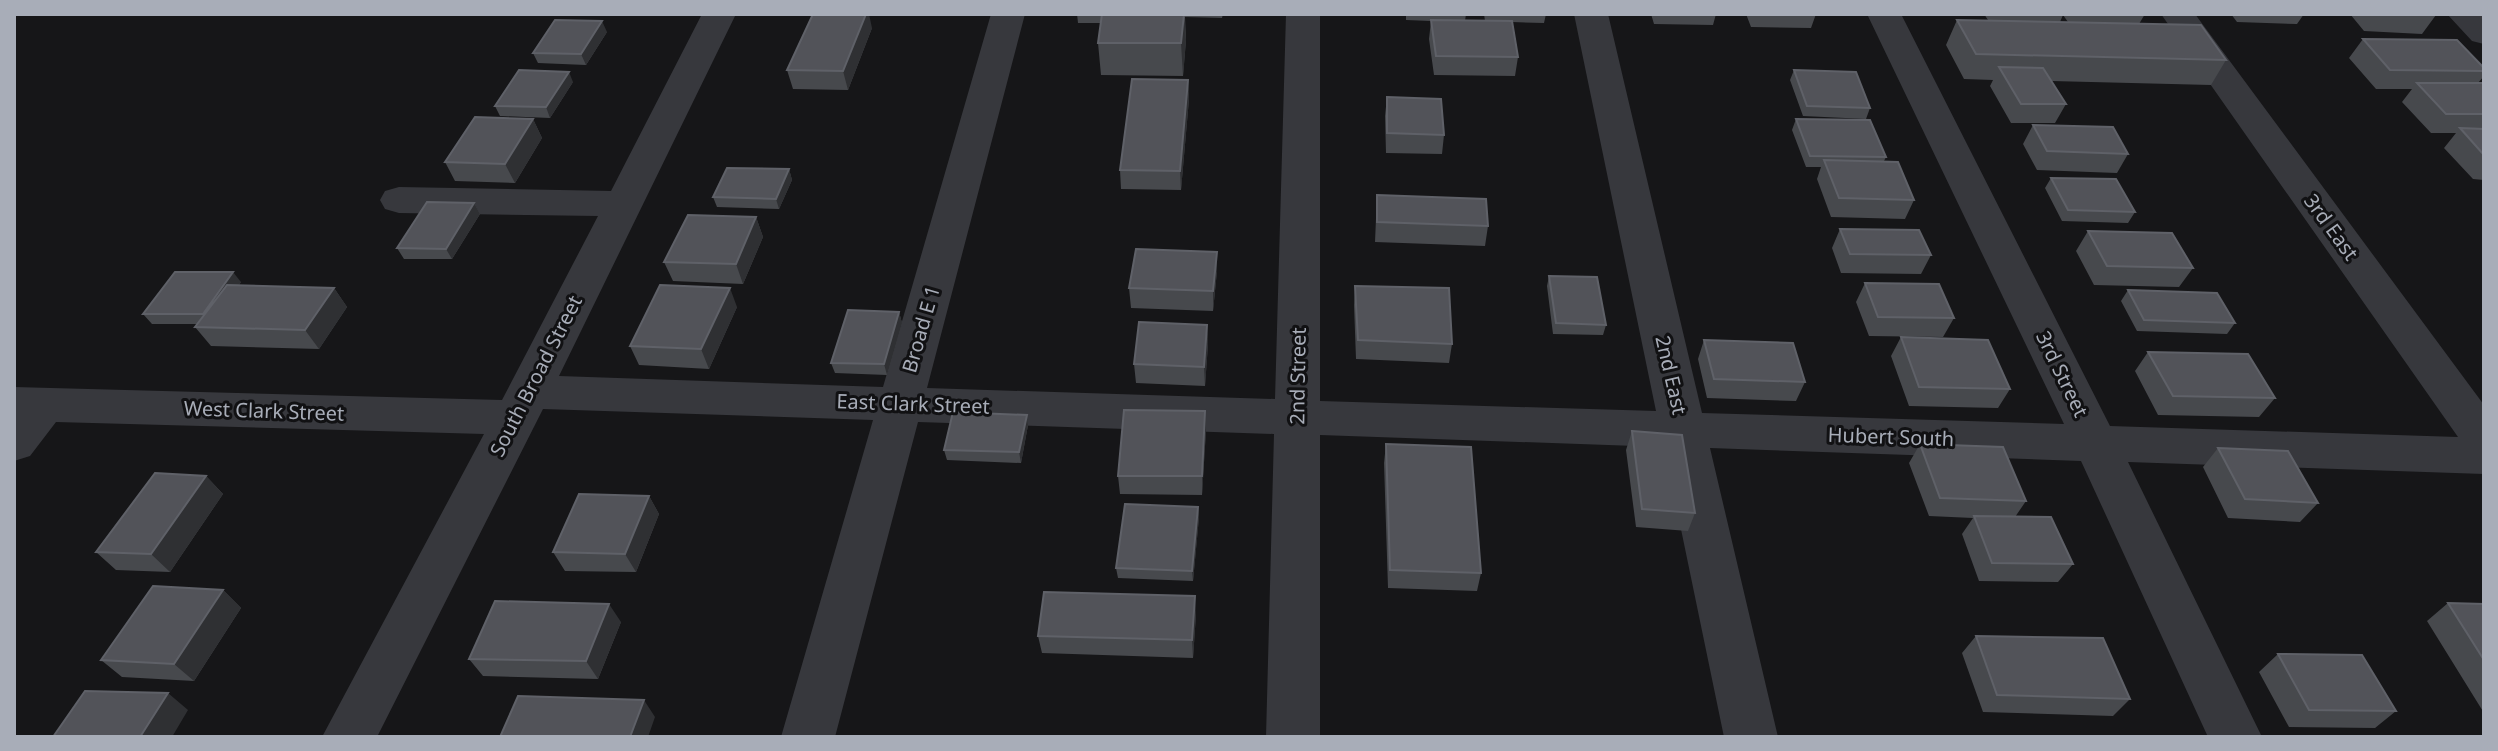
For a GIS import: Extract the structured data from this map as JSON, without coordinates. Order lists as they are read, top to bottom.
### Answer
{
  "streets": {
    "street": [
      "3rd East",
      "Broad E 1",
      "3rd Street",
      "2nd East",
      "South Broad Street",
      "2nd Street",
      "East Clark Street",
      "West Clark Street",
      "Hubert South"
    ]
  },
  "crossings": [
    ["Broad E 1", "East Clark Street"],
    ["3rd Street", "Hubert South"],
    ["2nd East", "Hubert South"],
    ["South Broad Street", "East Clark Street"],
    ["South Broad Street", "West Clark Street"],
    ["2nd Street", "East Clark Street"],
    ["2nd Street", "Hubert South"],
    ["East Clark Street", "West Clark Street"],
    ["East Clark Street", "Hubert South"]
  ]
}
